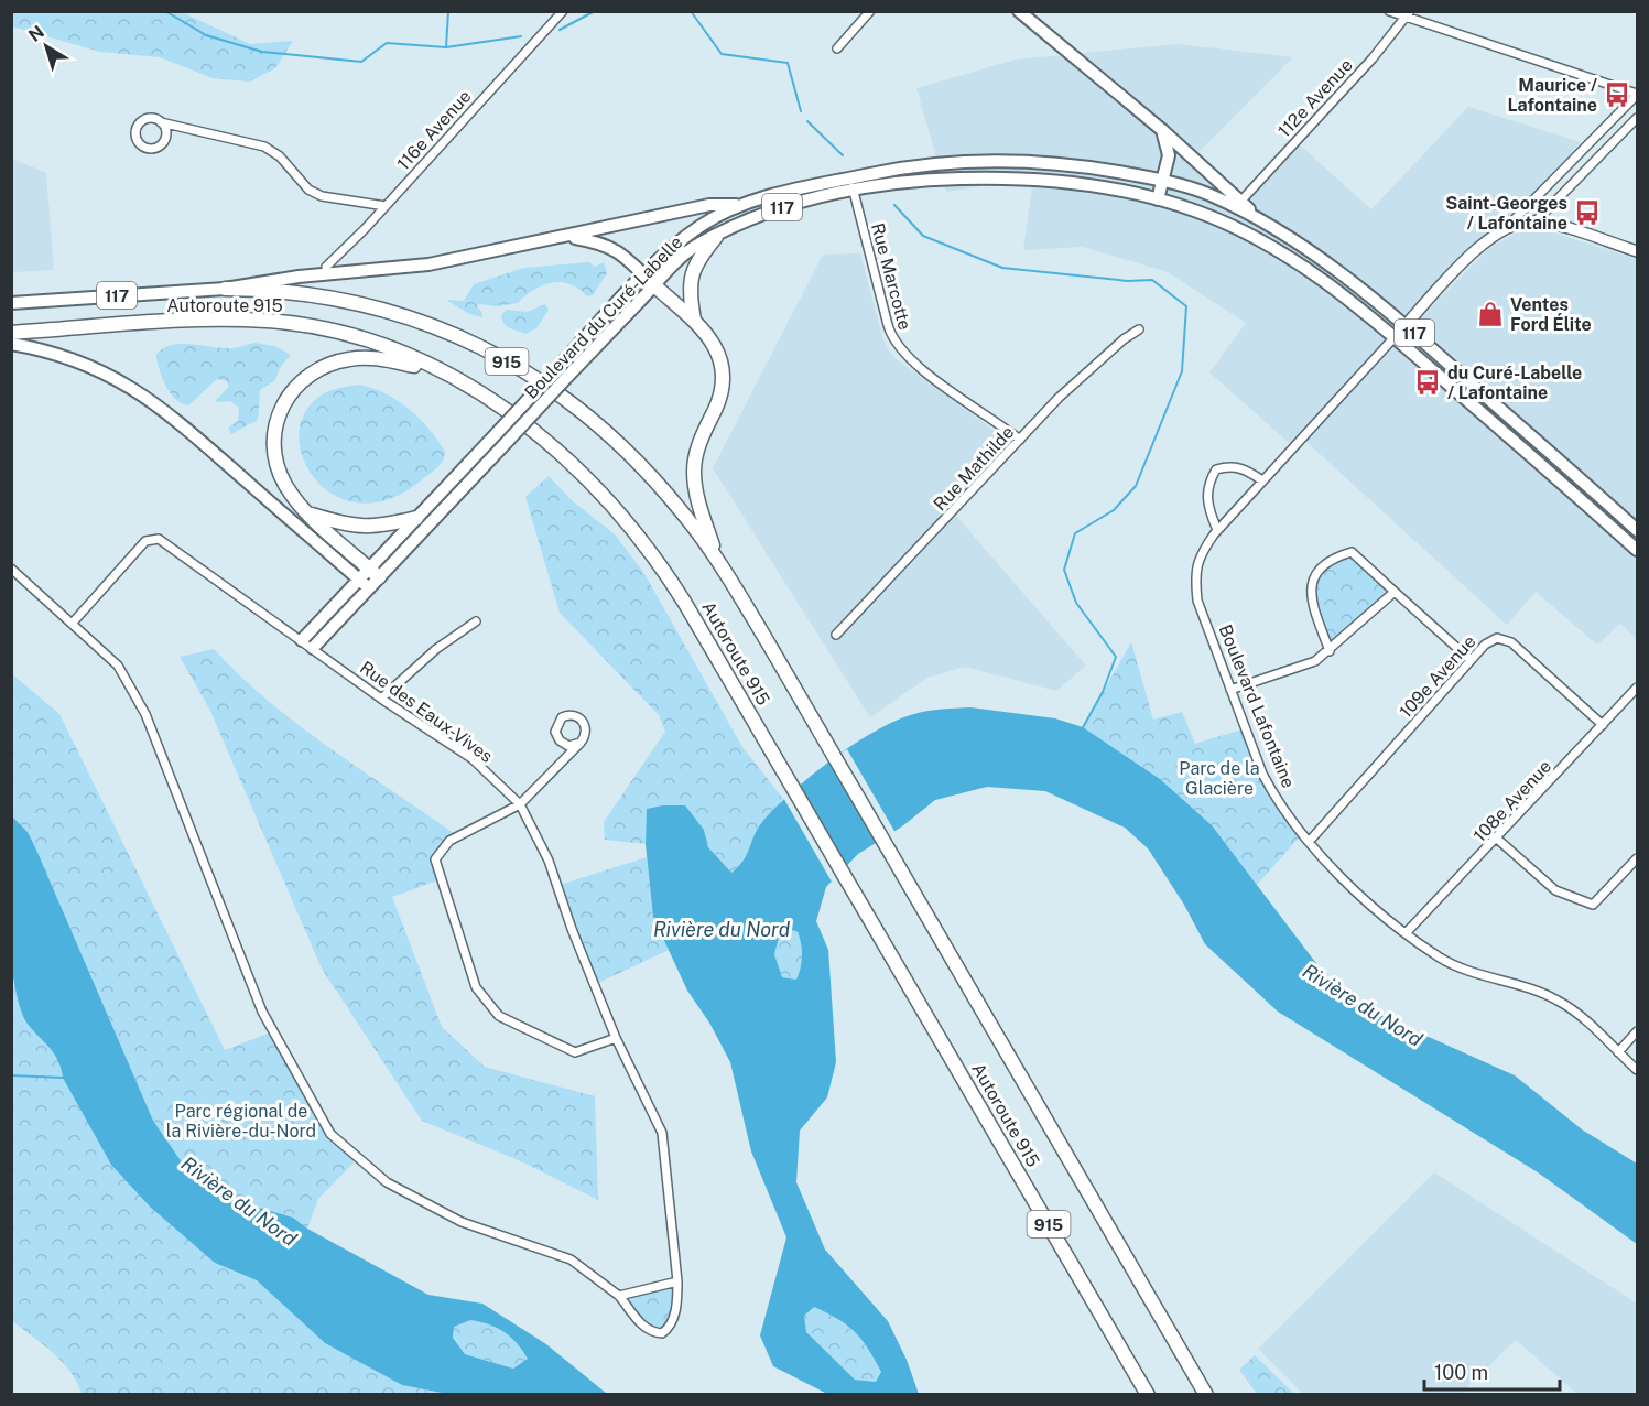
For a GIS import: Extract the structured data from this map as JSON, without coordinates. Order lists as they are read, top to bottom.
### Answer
{
  "streets": {
    "highway": ["Autoroute 915", "915"],
    "main road": ["117", "Boulevard du Curé-Labelle"],
    "street": [
      "112e Avenue",
      "116e Avenue",
      "Rue Marcotte",
      "Rue Mathilde",
      "109e Avenue",
      "Boulevard Lafontaine",
      "Rue des Eaux-Vives",
      "108e Avenue"
    ]
  },
  "crossings": [
    ["117", "Autoroute 915"],
    ["117", "Boulevard du Curé-Labelle"],
    ["117", "Rue des Eaux-Vives"],
    ["Rue Marcotte", "Boulevard du Curé-Labelle"],
    ["Rue Marcotte", "Rue Mathilde"],
    ["Boulevard du Curé-Labelle", "Boulevard Lafontaine"],
    ["109e Avenue", "Boulevard Lafontaine"],
    ["109e Avenue", "108e Avenue"],
    ["Boulevard Lafontaine", "108e Avenue"]
  ],
  "water": ["Rivière du Nord"],
  "parks": ["Parc de la Glacière", "Parc régional de la Rivière-du-Nord"],
  "places": {
    "bus stop": ["Maurice / Lafontaine", "Saint-Georges / Lafontaine", "du Curé-Labelle / Lafontaine"],
    "shop": ["Ventes Ford Élite"]
  },
  "scale_bar": "100 m",
  "north": "top left"
}
